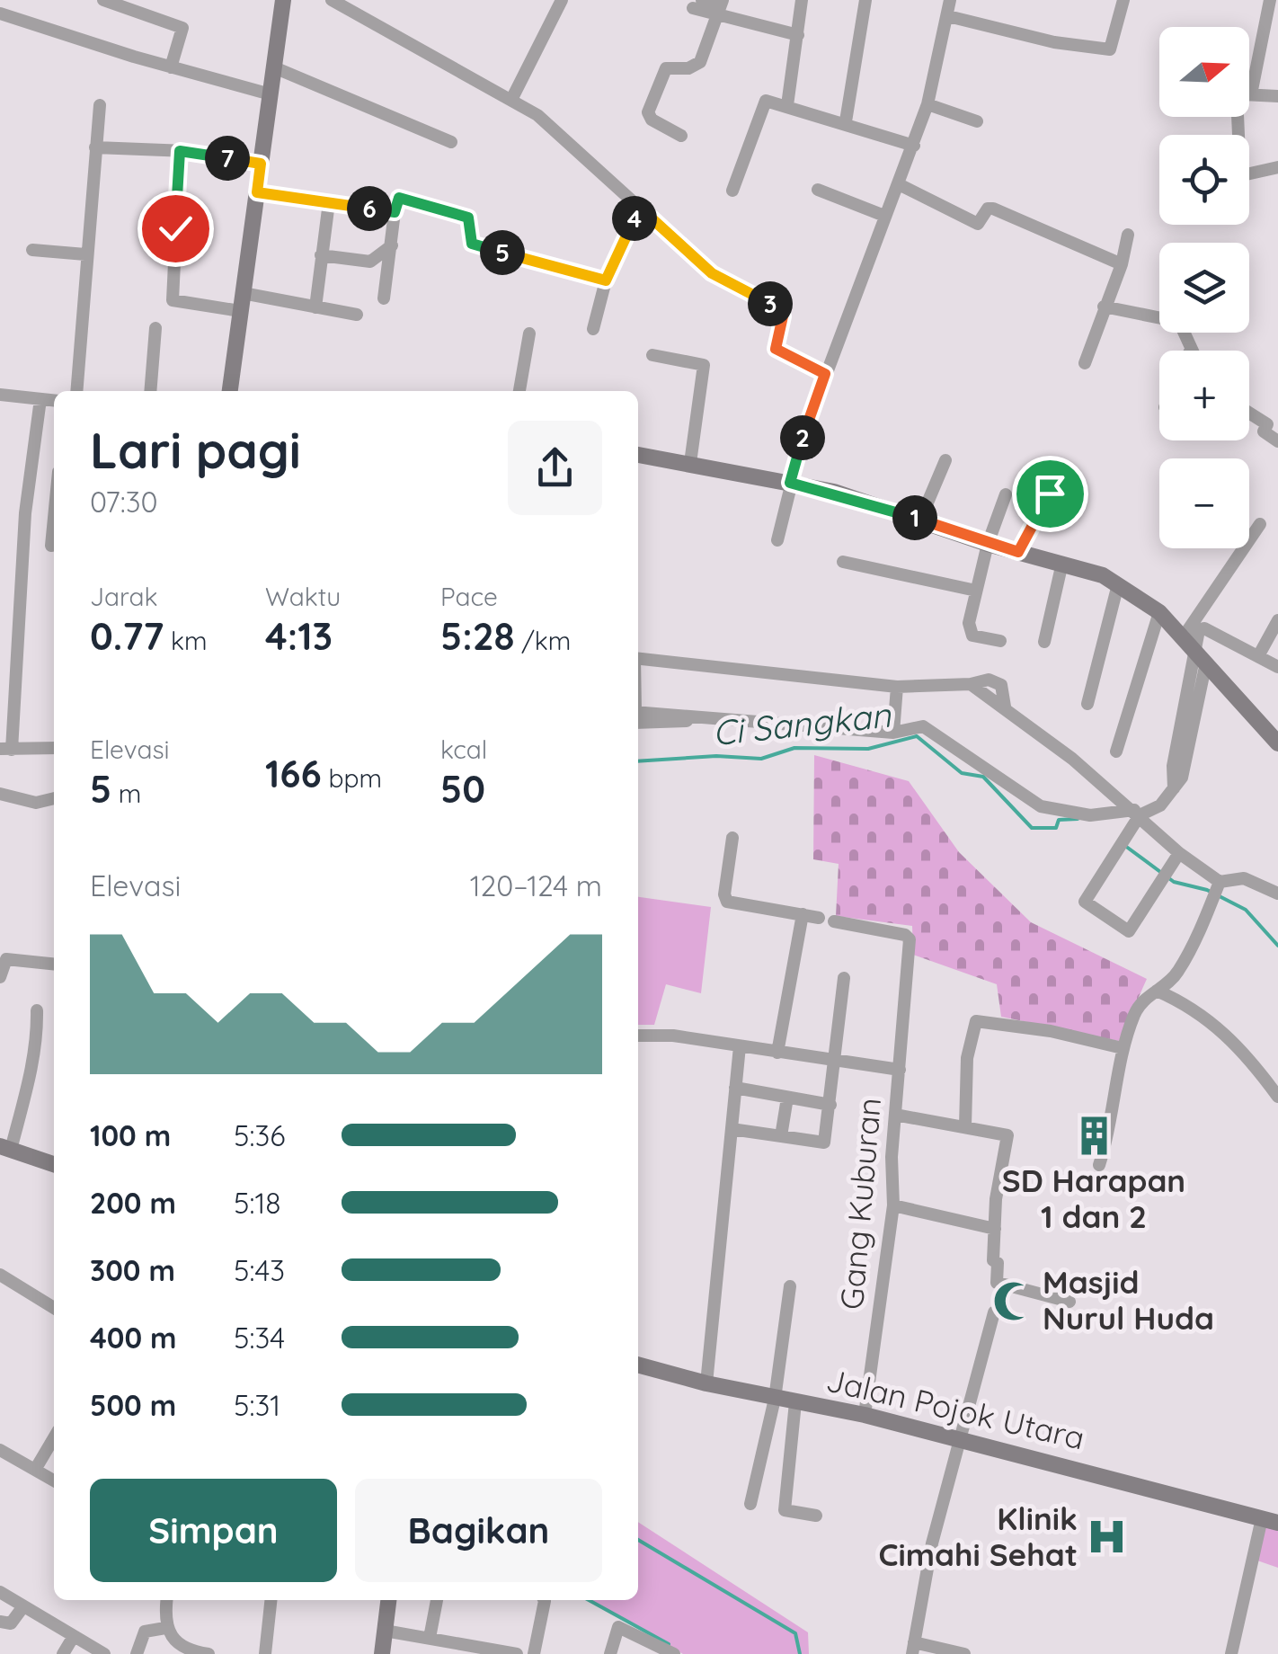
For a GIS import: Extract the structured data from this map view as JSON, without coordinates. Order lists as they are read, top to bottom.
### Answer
{
  "streets": {
    "main road": ["Jalan Pojok Utara"],
    "street": ["Gang Kuburan"]
  },
  "crossings": [
    ["Gang Kuburan", "Jalan Pojok Utara"]
  ],
  "water": ["Ci Sangkan"],
  "places": {
    "building": ["SD Harapan 1 dan 2"],
    "mosque": ["Masjid Nurul Huda"],
    "hospital": ["Klinik Cimahi Sehat"]
  },
  "north": "right",
  "page": {
    "map_buttons": ["+", "−"],
    "pins": [
      "7",
      "6",
      "4",
      "5",
      "3",
      "2",
      "1"
    ],
    "heading": ["Lari pagi", "07:30"],
    "stats": [
      ["Jarak", "0.77 km"],
      ["Waktu", "4:13"],
      ["Pace", "5:28 /km"],
      ["Elevasi", "5 m"],
      ["166 bpm"],
      ["kcal", "50"]
    ],
    "chart": ["Elevasi", "120–124 m"],
    "list": [
      {
        "name": "100 m",
        "note": "5:36"
      },
      {
        "name": "200 m",
        "note": "5:18"
      },
      {
        "name": "300 m",
        "note": "5:43"
      },
      {
        "name": "400 m",
        "note": "5:34"
      },
      {
        "name": "500 m",
        "note": "5:31"
      }
    ],
    "buttons": ["Simpan", "Bagikan"]
  }
}
